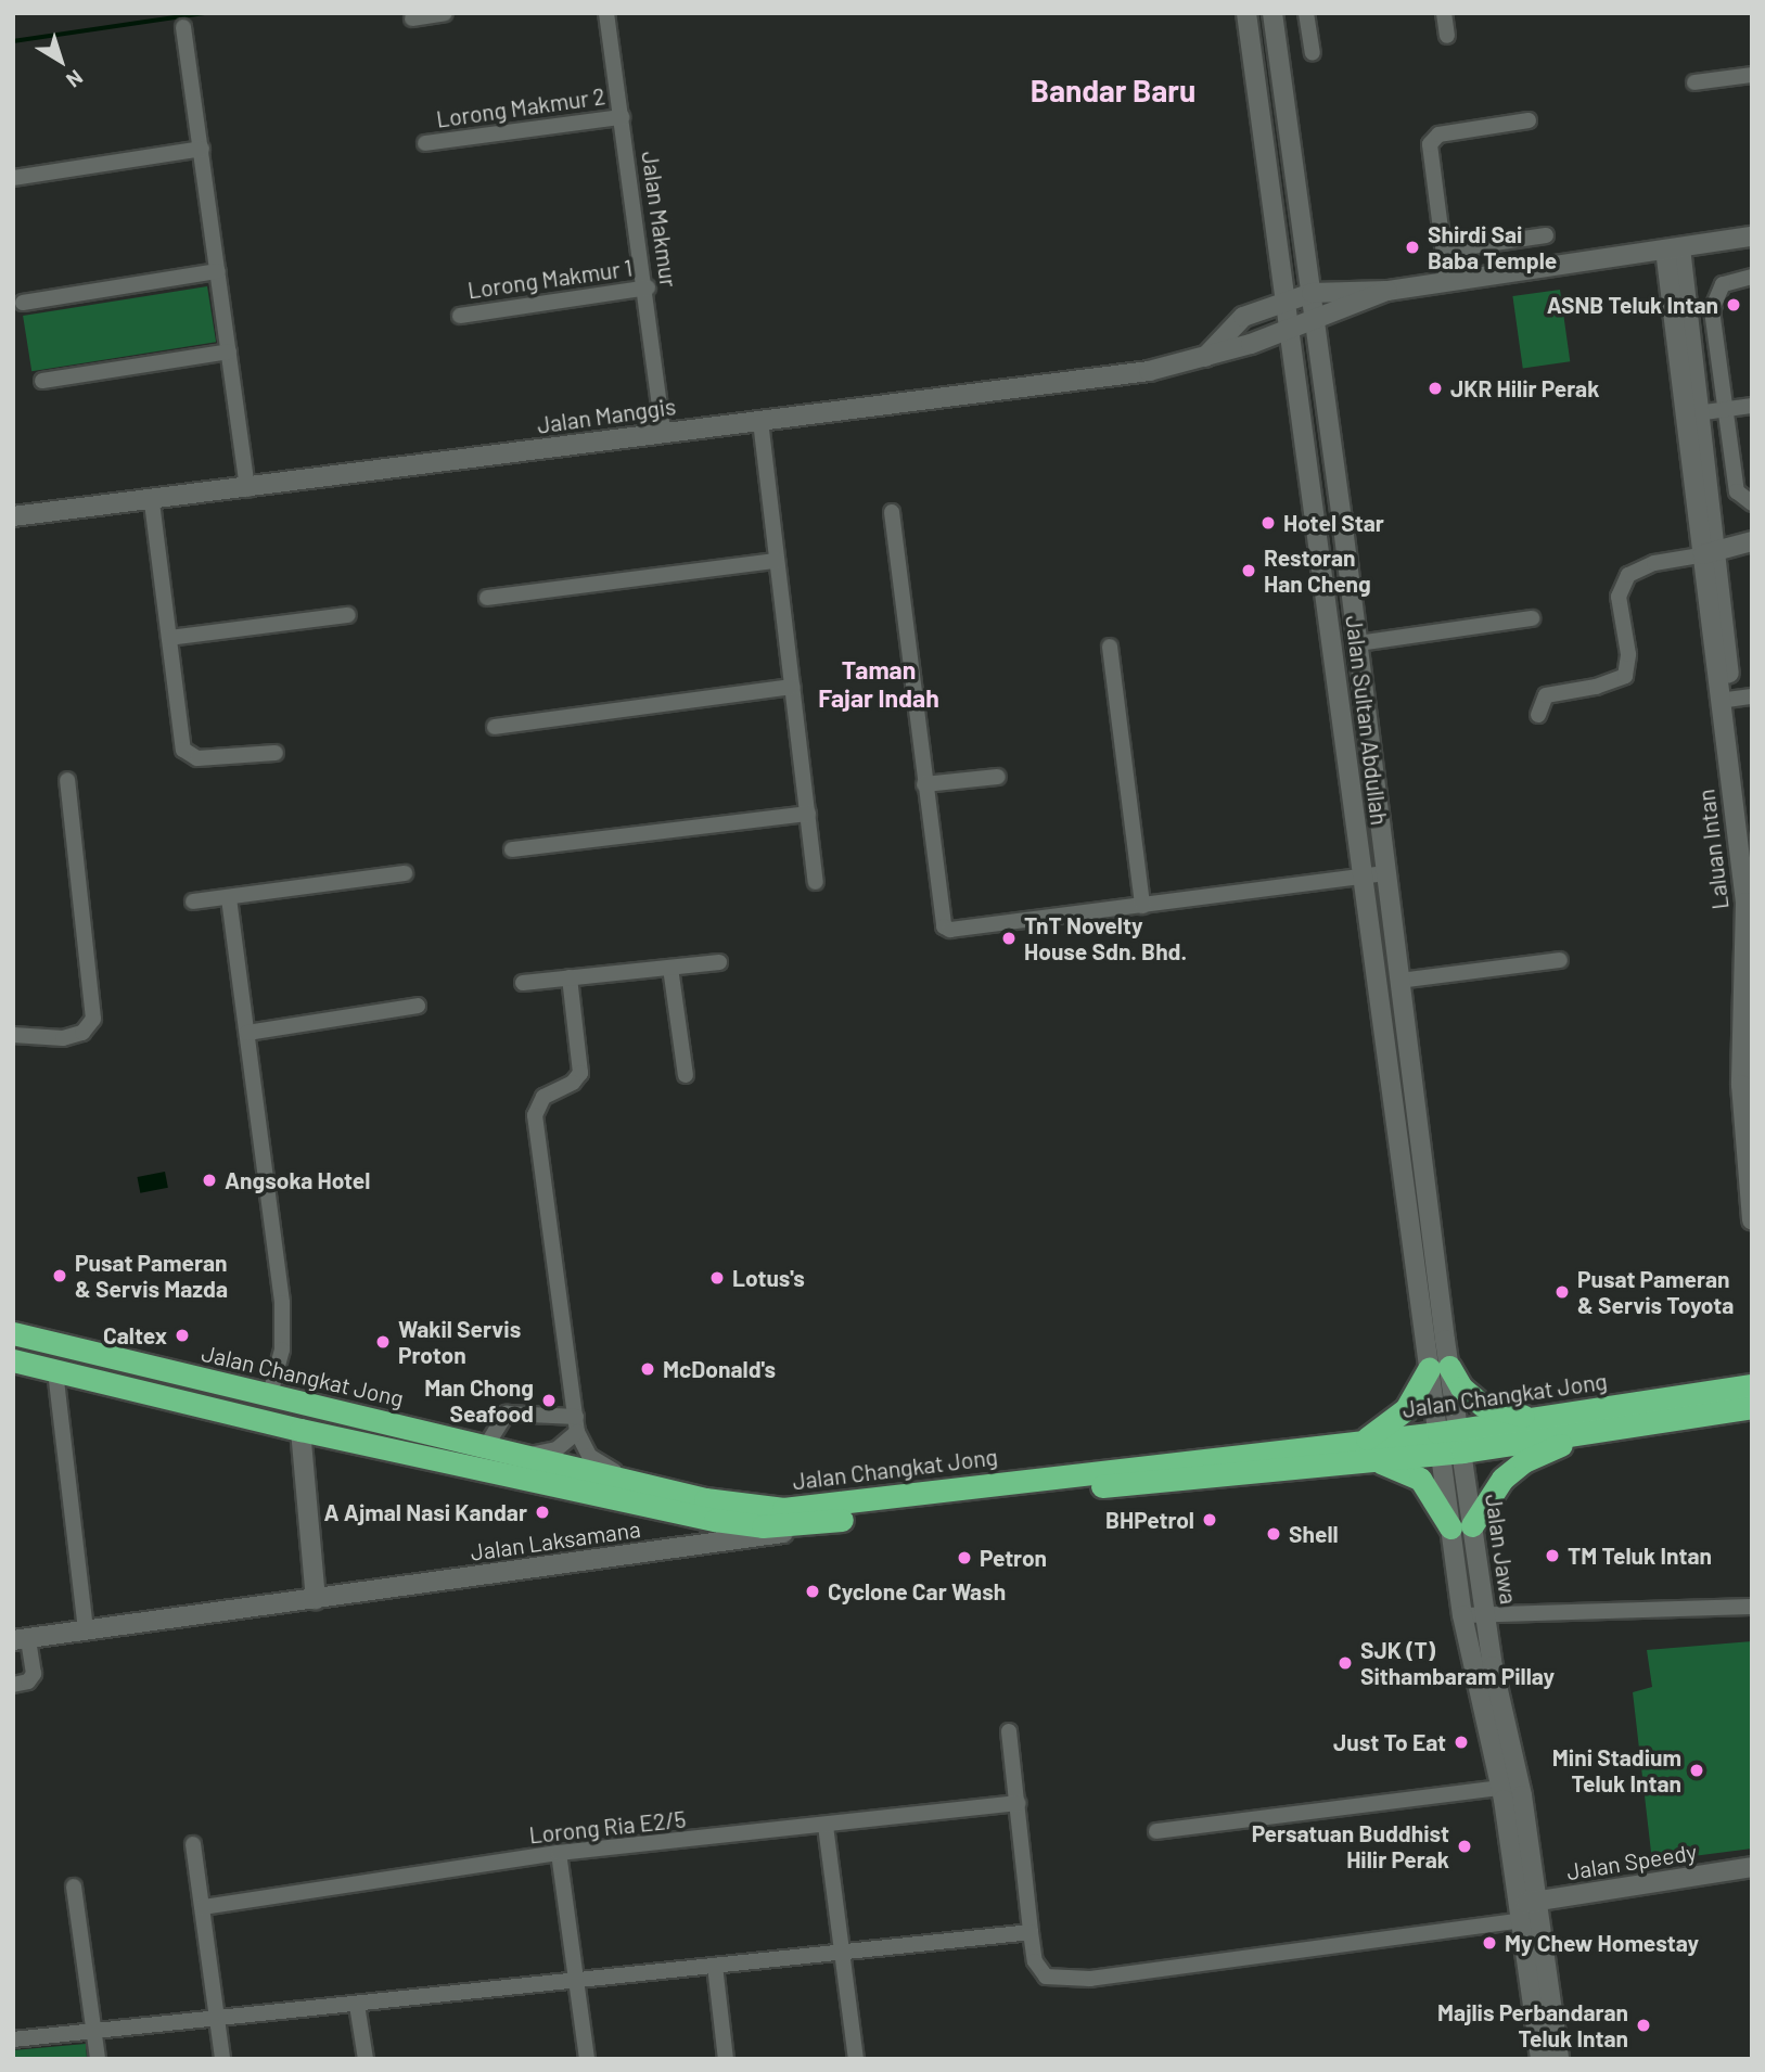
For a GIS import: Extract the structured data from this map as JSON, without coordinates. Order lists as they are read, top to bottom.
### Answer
{
  "streets": {
    "highway": ["Jalan Changkat Jong"],
    "street": [
      "Lorong Makmur 2",
      "Jalan Makmur",
      "Lorong Makmur 1",
      "Jalan Manggis",
      "Jalan Sultan Abdullah",
      "Laluan Intan",
      "Jalan Laksamana",
      "Jalan Jawa",
      "Lorong Ria E2/5",
      "Jalan Speedy"
    ]
  },
  "crossings": [
    ["Lorong Makmur 2", "Jalan Makmur"],
    ["Jalan Makmur", "Lorong Makmur 1"],
    ["Jalan Makmur", "Jalan Manggis"],
    ["Jalan Manggis", "Jalan Sultan Abdullah"],
    ["Jalan Sultan Abdullah", "Jalan Changkat Jong"],
    ["Jalan Sultan Abdullah", "Jalan Jawa"],
    ["Jalan Changkat Jong", "Jalan Laksamana"],
    ["Jalan Changkat Jong", "Jalan Jawa"],
    ["Jalan Jawa", "Jalan Speedy"]
  ],
  "districts": ["Bandar Baru", "Taman Fajar Indah"],
  "places": [
    "Shirdi Sai Baba Temple",
    "ASNB Teluk Intan",
    "JKR Hilir Perak",
    "Hotel Star",
    "Restoran Han Cheng",
    "TnT Novelty House Sdn. Bhd.",
    "Angsoka Hotel",
    "Pusat Pameran & Servis Mazda",
    "Lotus's",
    "Pusat Pameran & Servis Toyota",
    "Caltex",
    "Wakil Servis Proton",
    "McDonald's",
    "Man Chong Seafood",
    "A Ajmal Nasi Kandar",
    "BHPetrol",
    "Shell",
    "TM Teluk Intan",
    "Petron",
    "Cyclone Car Wash",
    "SJK (T) Sithambaram Pillay",
    "Just To Eat",
    "Mini Stadium Teluk Intan",
    "Persatuan Buddhist Hilir Perak",
    "My Chew Homestay",
    "Majlis Perbandaran Teluk Intan"
  ],
  "north": "bottom right"
}
